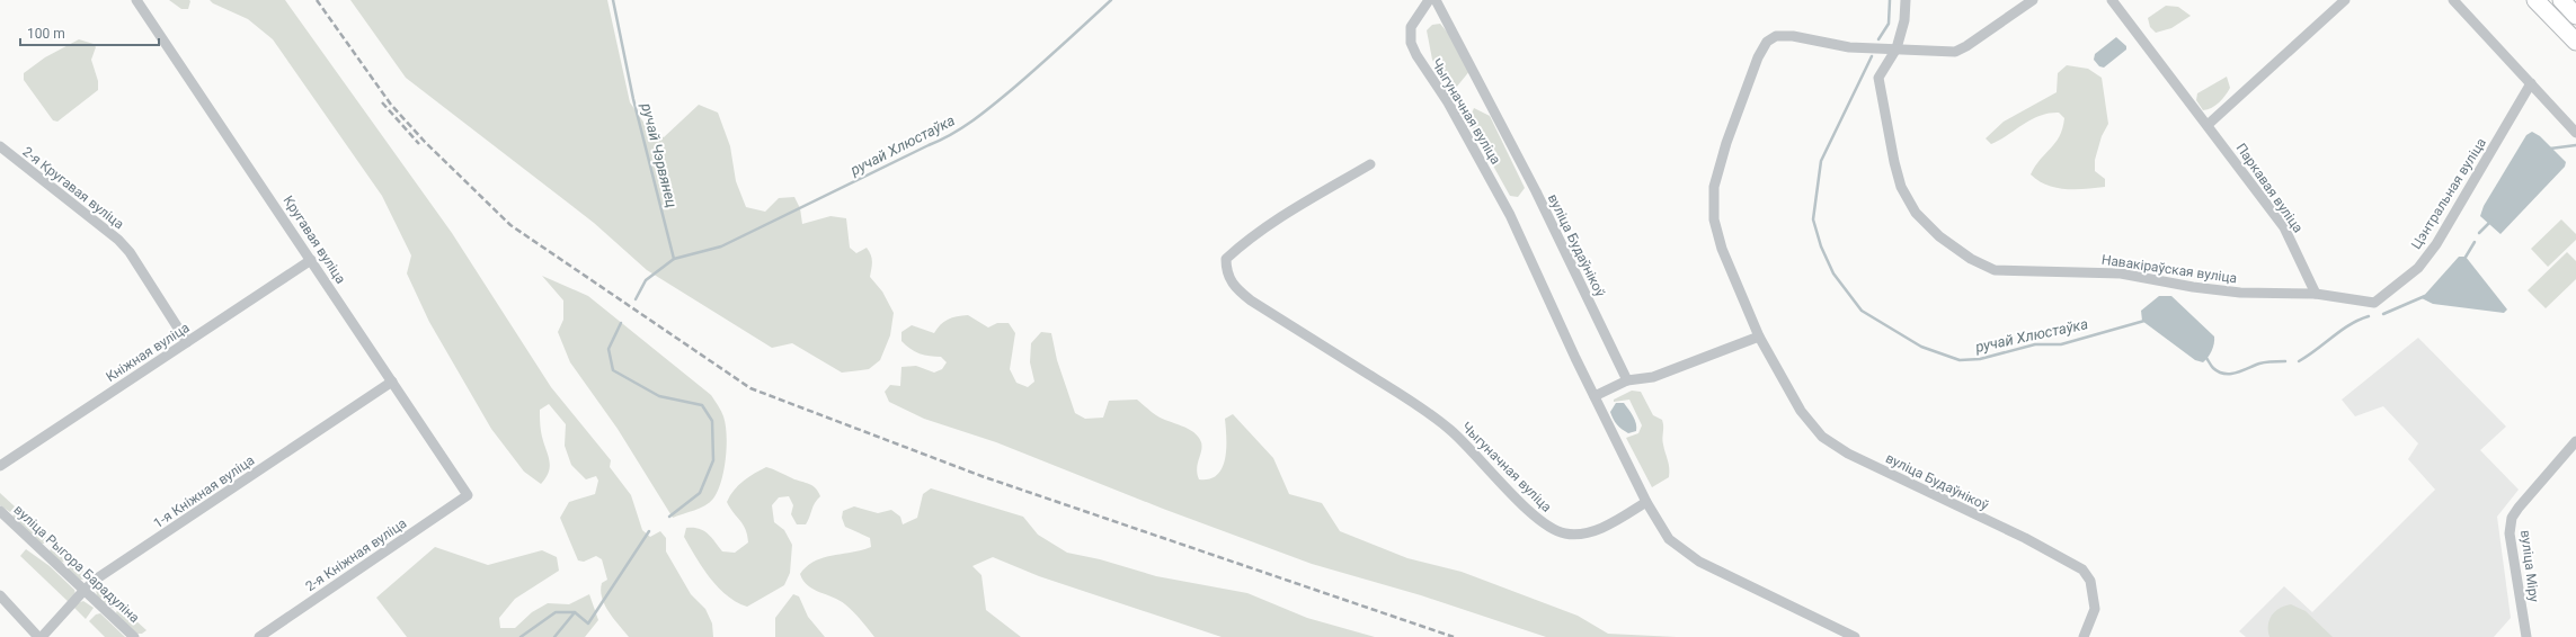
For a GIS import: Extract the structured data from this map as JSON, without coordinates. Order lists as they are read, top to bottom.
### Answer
{
  "streets": {
    "street": [
      "Чыгуначная вуліца",
      "2-я Кругавая вуліца",
      "Паркавая вуліца",
      "Цэнтральная вуліца",
      "Кругавая вуліца",
      "вуліца Будаўнікоў",
      "Навакіраўская вуліца",
      "Кніжная вуліца",
      "1-я Кніжная вуліца",
      "2-я Кніжная вуліца",
      "вуліца Рыгора Барадуліна",
      "вуліца Міру"
    ]
  },
  "crossings": [
    ["2-я Кругавая вуліца", "Кніжная вуліца"],
    ["Паркавая вуліца", "Цэнтральная вуліца"],
    ["Цэнтральная вуліца", "Навакіраўская вуліца"],
    ["Кругавая вуліца", "Кніжная вуліца"],
    ["Кругавая вуліца", "1-я Кніжная вуліца"],
    ["Кругавая вуліца", "2-я Кніжная вуліца"],
    ["вуліца Будаўнікоў", "Навакіраўская вуліца"],
    ["1-я Кніжная вуліца", "вуліца Рыгора Барадуліна"]
  ],
  "water": ["ручай Хлюстаўка", "ручай Чэрвянец"],
  "scale_bar": "100 m"
}
